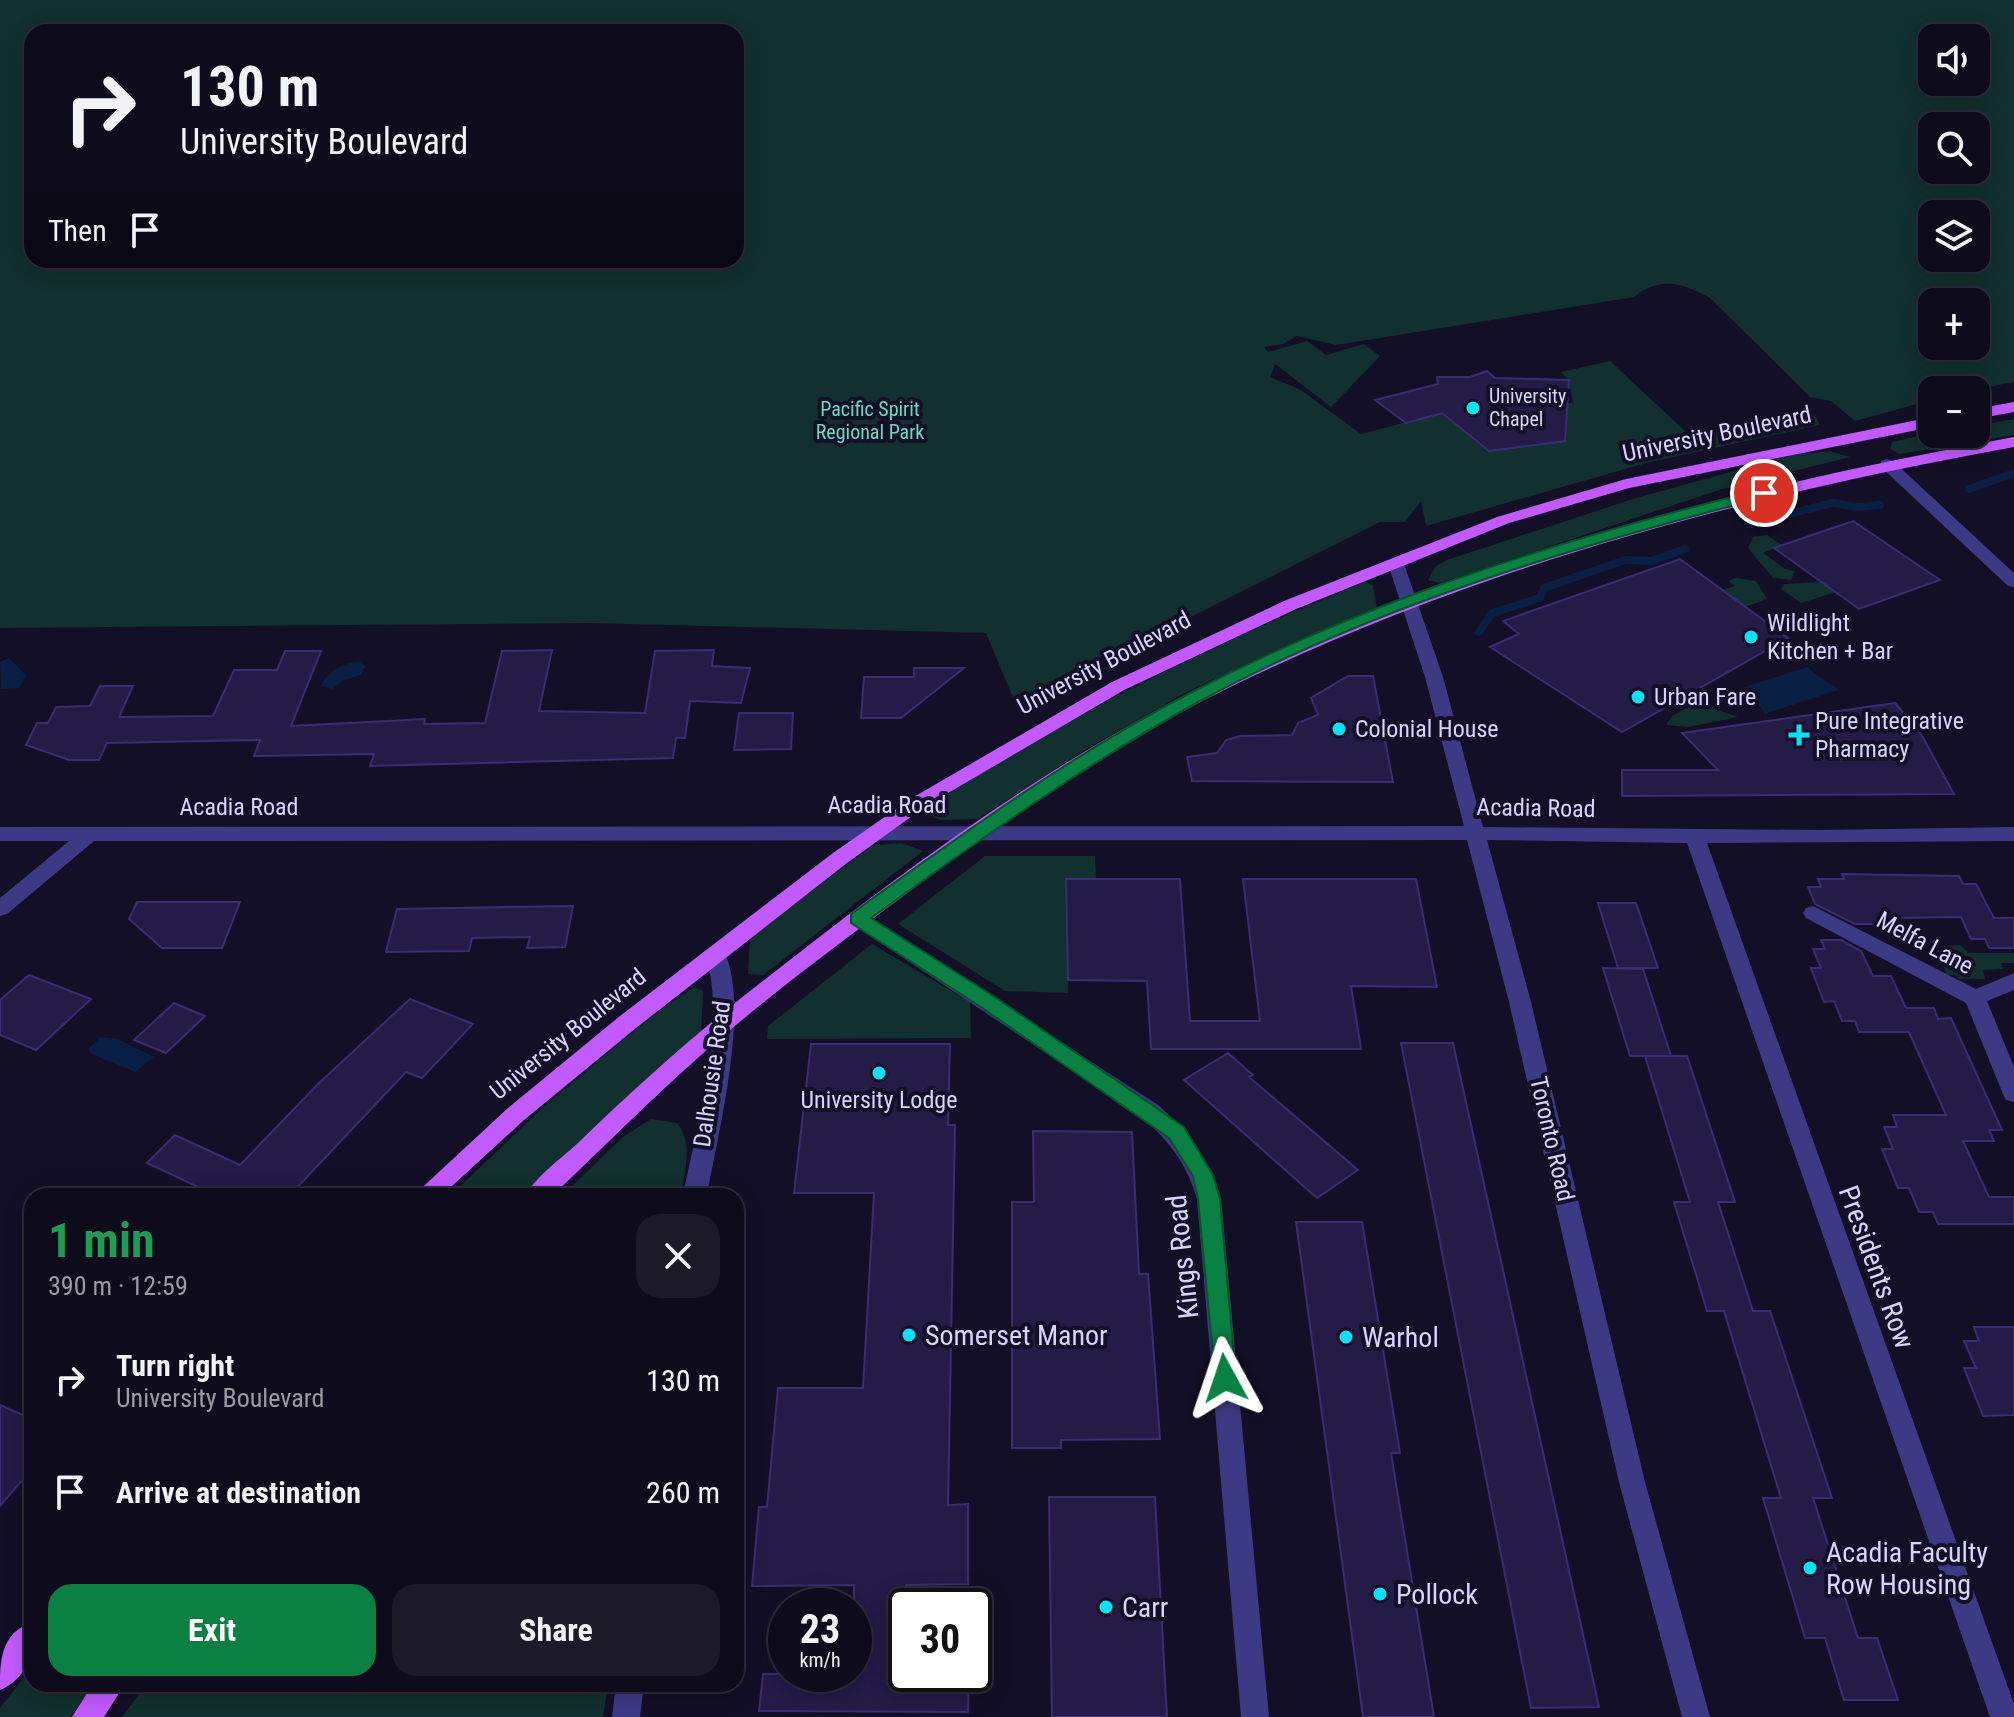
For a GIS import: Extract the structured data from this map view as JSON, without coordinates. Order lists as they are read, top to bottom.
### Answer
{
  "streets": {
    "main road": ["University Boulevard"],
    "street": [
      "Acadia Road",
      "Melfa Lane",
      "Dalhousie Road",
      "Toronto Road",
      "Kings Road",
      "Presidents Row"
    ]
  },
  "crossings": [
    ["University Boulevard", "Acadia Road"],
    ["University Boulevard", "Dalhousie Road"],
    ["University Boulevard", "Toronto Road"],
    ["Acadia Road", "Toronto Road"],
    ["Acadia Road", "Presidents Row"]
  ],
  "parks": ["Pacific Spirit Regional Park"],
  "places": {
    "other": [
      "University Chapel",
      "Wildlight Kitchen + Bar",
      "Urban Fare",
      "Colonial House",
      "University Lodge",
      "Somerset Manor",
      "Warhol",
      "Acadia Faculty Row Housing",
      "Pollock",
      "Carr"
    ],
    "health": ["Pure Integrative Pharmacy"]
  },
  "page": {
    "map_buttons": ["+", "−"],
    "turn": ["130 m", "University Boulevard"],
    "then": "Then",
    "heading": ["1 min", "390 m · 12:59"],
    "list": [
      {
        "name": "Turn right",
        "note": "University Boulevard",
        "value": "130 m"
      },
      {
        "name": "Arrive at destination",
        "value": "260 m"
      }
    ],
    "buttons": ["Exit", "Share"],
    "speed": "23 km/h",
    "limit": "30"
  }
}
